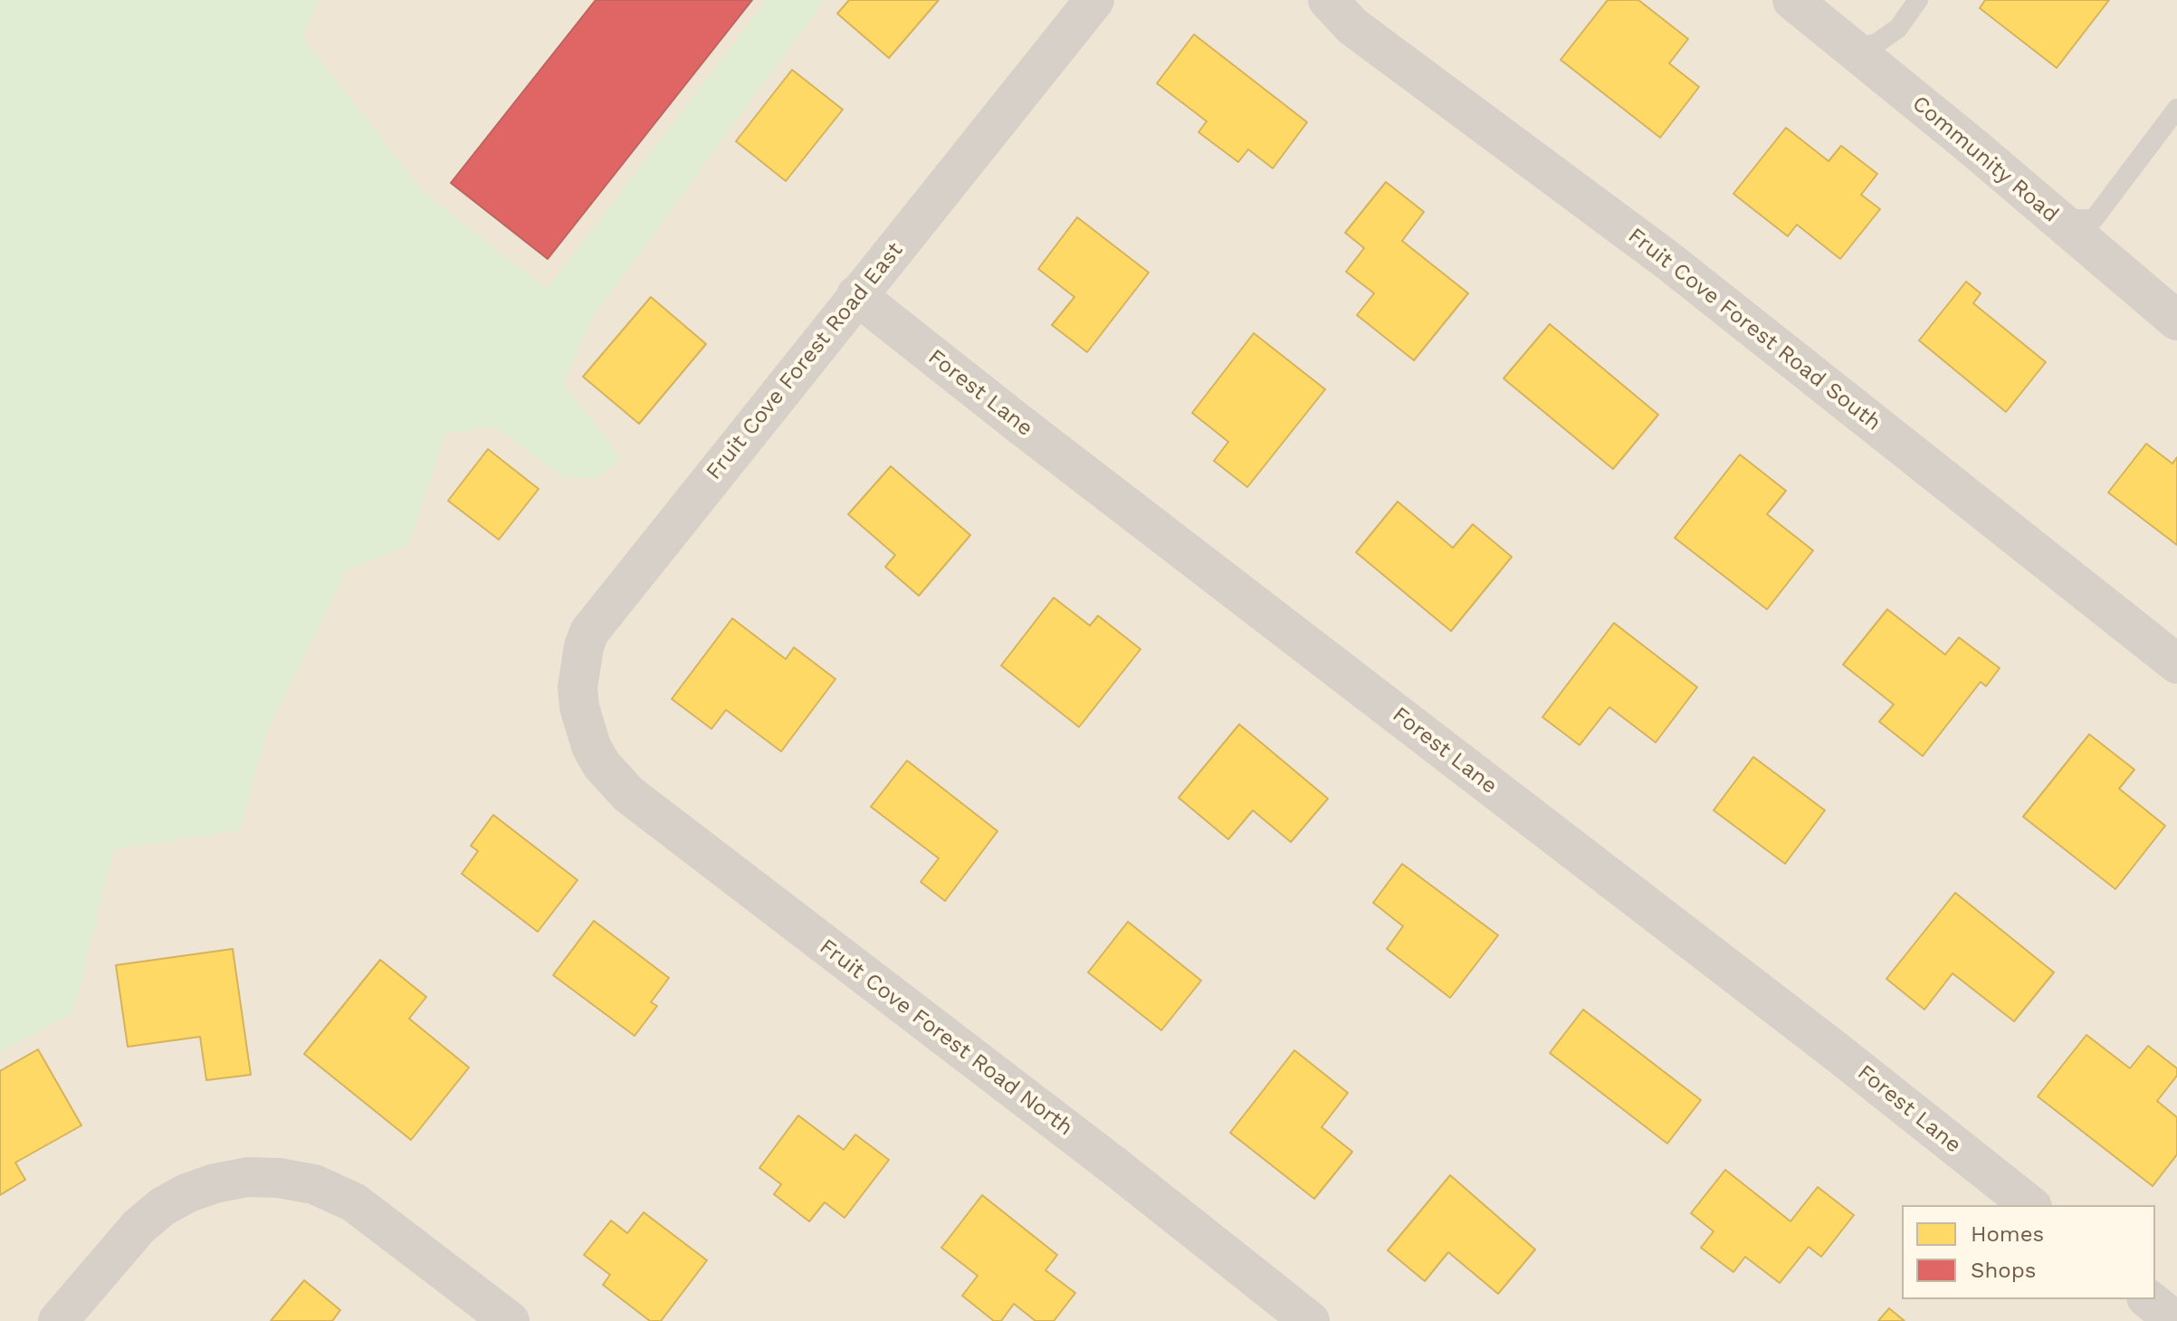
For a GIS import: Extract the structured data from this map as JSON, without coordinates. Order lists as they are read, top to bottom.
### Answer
{
  "streets": {
    "street": [
      "Community Road",
      "Fruit Cove Forest Road South",
      "Fruit Cove Forest Road East",
      "Forest Lane",
      "Fruit Cove Forest Road North"
    ]
  },
  "crossings": [
    ["Fruit Cove Forest Road East", "Forest Lane"],
    ["Fruit Cove Forest Road East", "Fruit Cove Forest Road North"]
  ],
  "legend": ["Homes", "Shops"]
}
